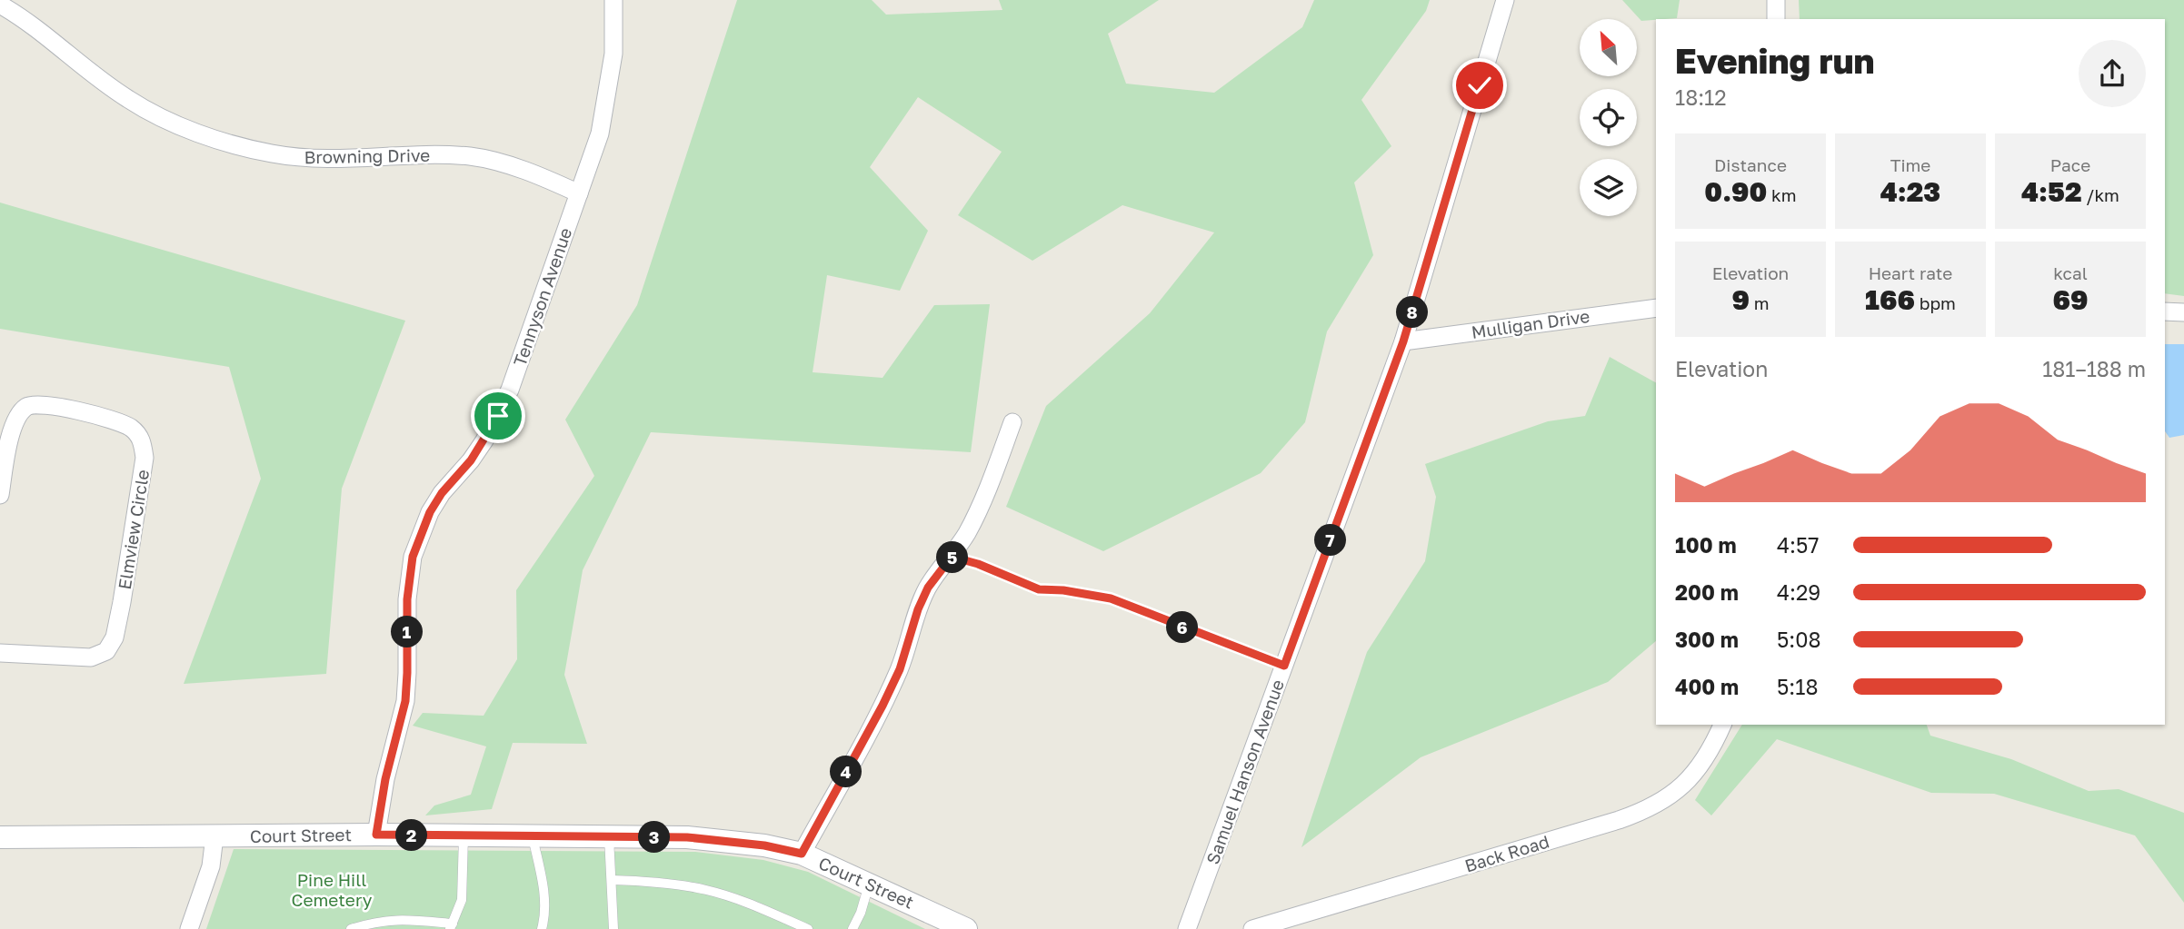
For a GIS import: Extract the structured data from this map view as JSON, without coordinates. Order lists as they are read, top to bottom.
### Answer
{
  "streets": {
    "street": [
      "Browning Drive",
      "Tennyson Avenue",
      "Mulligan Drive",
      "Elmview Circle",
      "Samuel Hanson Avenue",
      "Court Street",
      "Back Road"
    ]
  },
  "crossings": [
    ["Browning Drive", "Tennyson Avenue"],
    ["Tennyson Avenue", "Court Street"],
    ["Mulligan Drive", "Samuel Hanson Avenue"]
  ],
  "parks": ["Pine Hill Cemetery"],
  "north": "top left",
  "page": {
    "heading": ["Evening run", "18:12"],
    "stats": [
      ["Distance", "0.90 km"],
      ["Time", "4:23"],
      ["Pace", "4:52 /km"],
      ["Elevation", "9 m"],
      ["Heart rate", "166 bpm"],
      ["kcal", "69"]
    ],
    "pins": [
      "8",
      "7",
      "5",
      "6",
      "1",
      "4",
      "2",
      "3"
    ],
    "chart": ["Elevation", "181–188 m"],
    "list": [
      {
        "name": "100 m",
        "note": "4:57"
      },
      {
        "name": "200 m",
        "note": "4:29"
      },
      {
        "name": "300 m",
        "note": "5:08"
      },
      {
        "name": "400 m",
        "note": "5:18"
      }
    ]
  }
}
